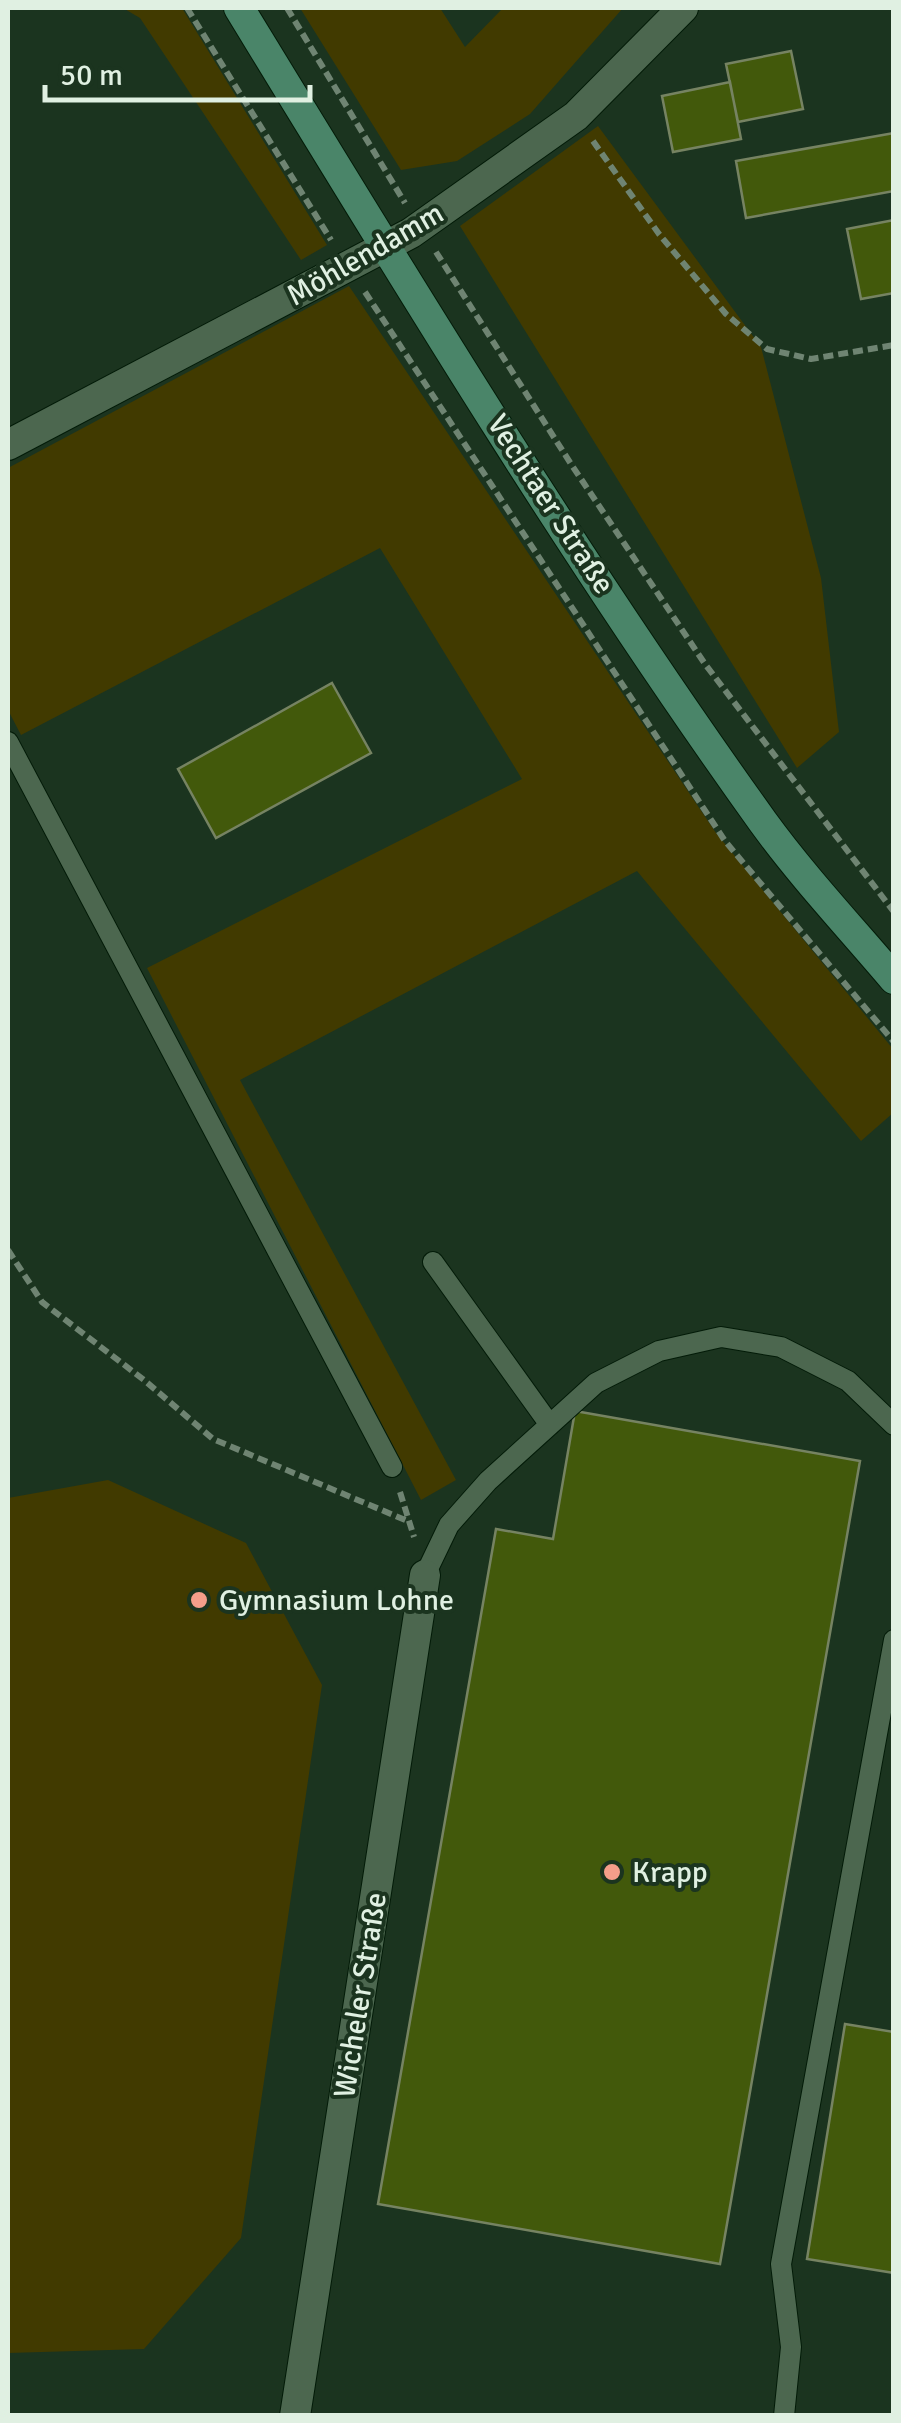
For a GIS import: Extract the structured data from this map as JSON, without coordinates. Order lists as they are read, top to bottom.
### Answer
{
  "streets": {
    "main road": ["Vechtaer Straße"],
    "street": ["Möhlendamm", "Wicheler Straße"]
  },
  "crossings": [
    ["Möhlendamm", "Vechtaer Straße"]
  ],
  "places": ["Gymnasium Lohne", "Krapp"],
  "scale_bar": "50 m"
}
